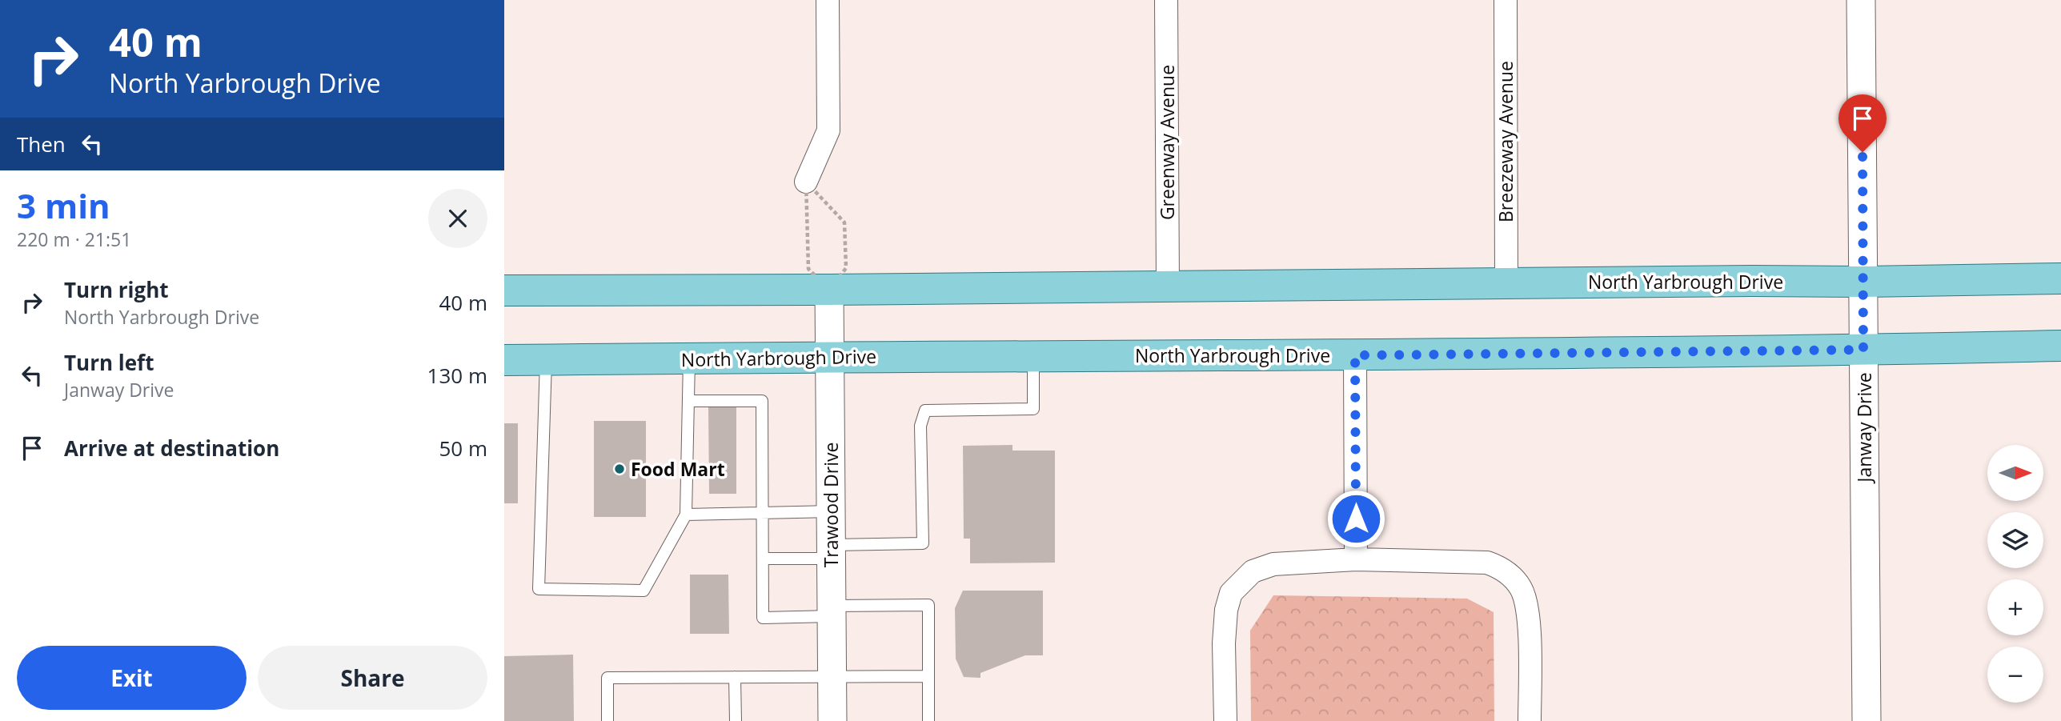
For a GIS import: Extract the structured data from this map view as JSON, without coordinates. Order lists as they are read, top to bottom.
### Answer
{
  "streets": {
    "main road": ["North Yarbrough Drive"],
    "street": [
      "Breezeway Avenue",
      "Greenway Avenue",
      "Janway Drive",
      "Trawood Drive"
    ]
  },
  "crossings": [
    ["Breezeway Avenue", "North Yarbrough Drive"],
    ["Greenway Avenue", "North Yarbrough Drive"],
    ["North Yarbrough Drive", "Janway Drive"],
    ["North Yarbrough Drive", "Trawood Drive"]
  ],
  "places": ["Food Mart"],
  "north": "right",
  "page": {
    "turn": ["40 m", "North Yarbrough Drive"],
    "then": "Then",
    "heading": ["3 min", "220 m · 21:51"],
    "list": [
      {
        "name": "Turn right",
        "note": "North Yarbrough Drive",
        "value": "40 m"
      },
      {
        "name": "Turn left",
        "note": "Janway Drive",
        "value": "130 m"
      },
      {
        "name": "Arrive at destination",
        "value": "50 m"
      }
    ],
    "map_buttons": ["+", "−"],
    "buttons": ["Exit", "Share"]
  }
}
